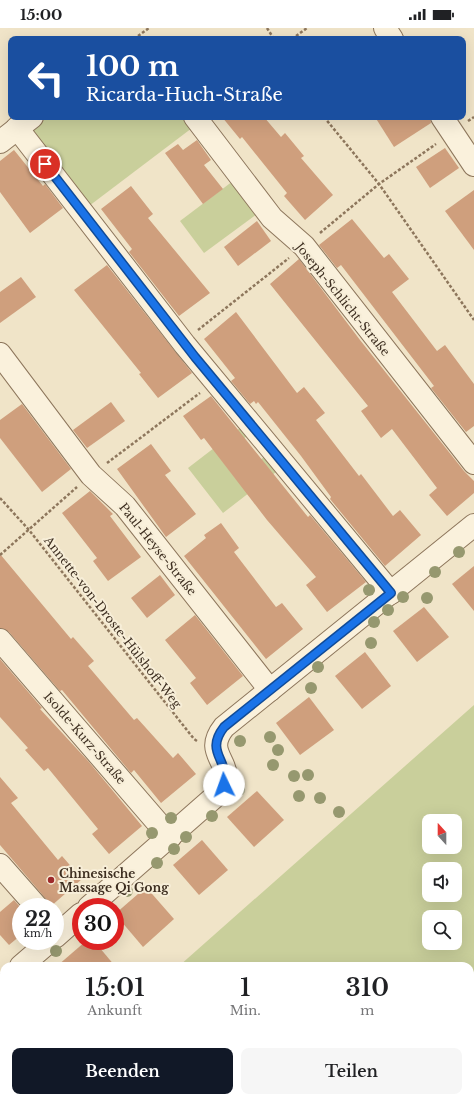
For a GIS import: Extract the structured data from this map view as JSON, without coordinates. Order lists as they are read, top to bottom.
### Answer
{
  "streets": {
    "street": ["Joseph-Schlicht-Straße", "Paul-Heyse-Straße", "Isolde-Kurz-Straße"],
    "path": ["Annette-von-Droste-Hülshoff-Weg"]
  },
  "places": ["Chinesische Massage Qi Gong"],
  "north": "top",
  "page": {
    "status": "15:00",
    "turn": ["100 m", "Ricarda-Huch-Straße"],
    "speed": "22 km/h",
    "limit": "30",
    "eta": [
      "15:01",
      "Ankunft",
      "1",
      "Min.",
      "310",
      "m"
    ],
    "buttons": ["Beenden", "Teilen"]
  }
}
